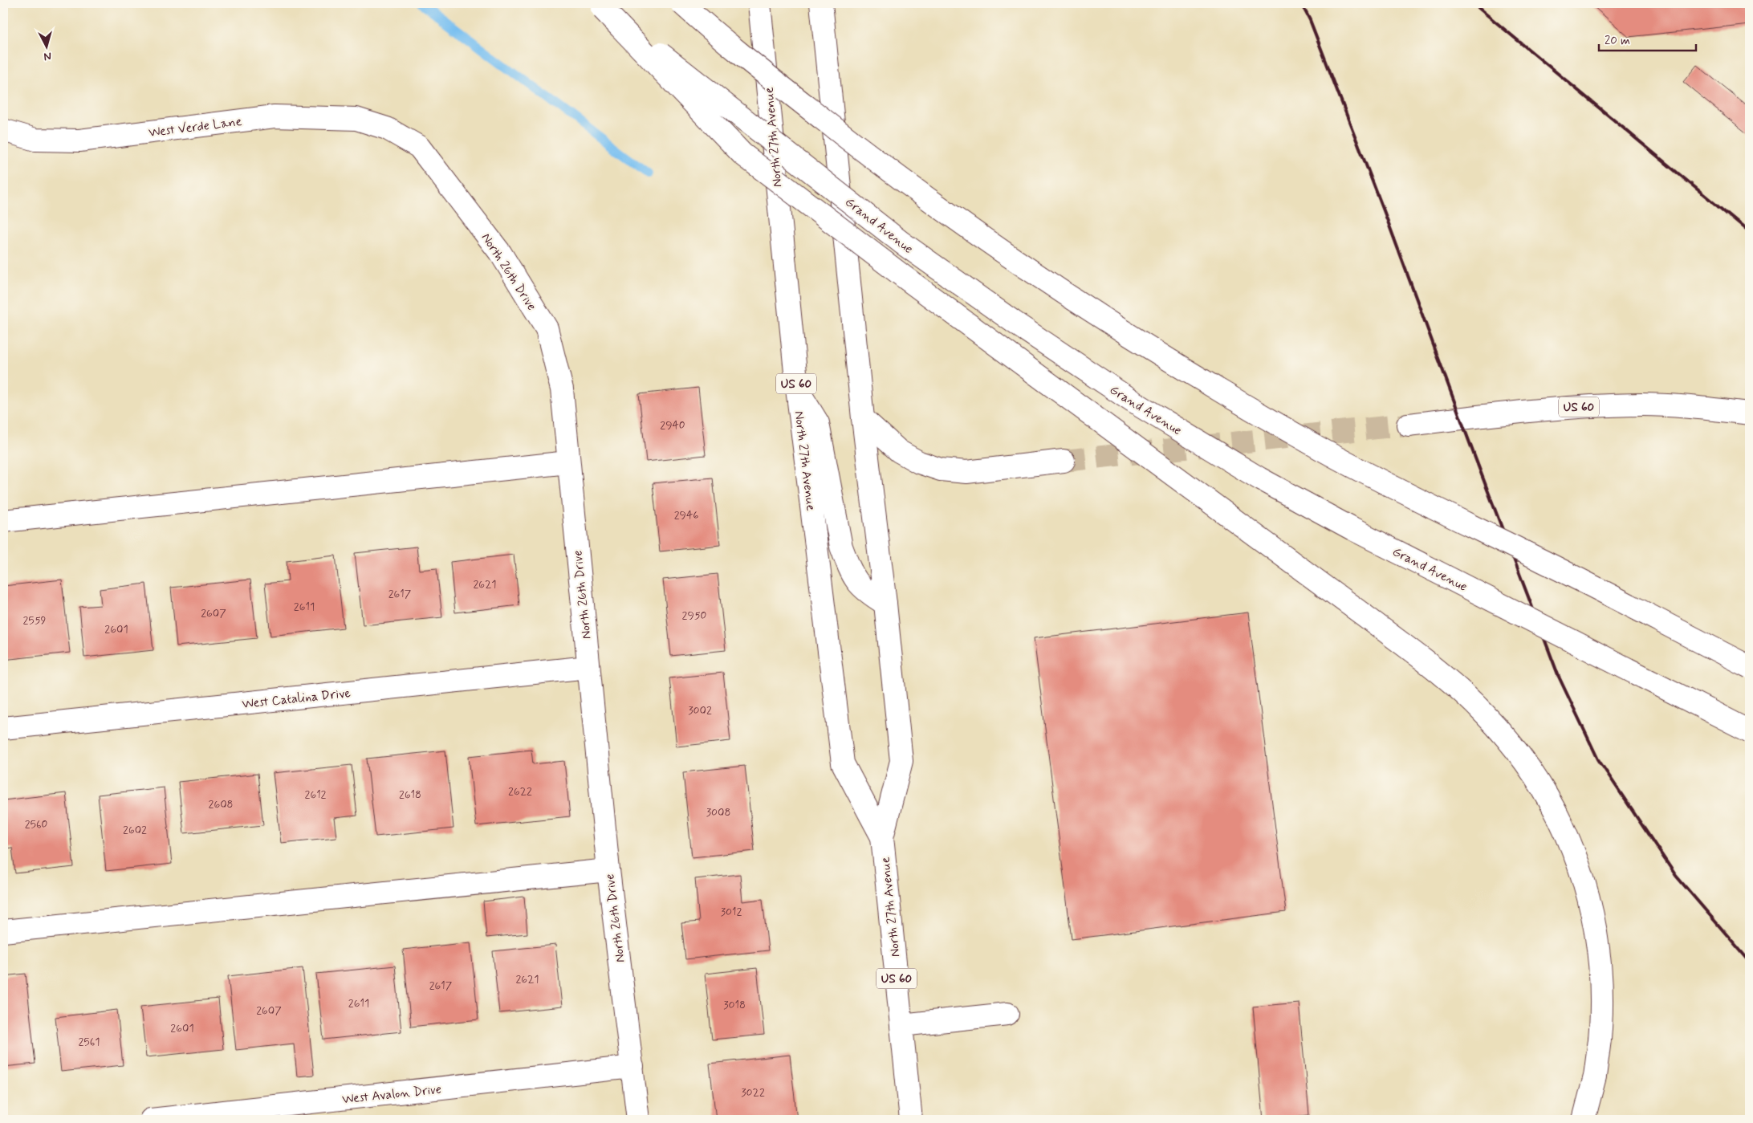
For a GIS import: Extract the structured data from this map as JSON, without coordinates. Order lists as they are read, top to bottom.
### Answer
{
  "streets": {
    "main road": [
      "West Verde Lane",
      "North 27th Avenue",
      "Grand Avenue",
      "North 26th Drive",
      "US 60",
      "West Catalina Drive",
      "West Avalon Drive"
    ]
  },
  "crossings": [
    ["West Verde Lane", "North 26th Drive"],
    ["North 26th Drive", "West Catalina Drive"],
    ["North 26th Drive", "West Avalon Drive"]
  ],
  "house_numbers": [
    "2940",
    "2946",
    "2621",
    "2617",
    "2611",
    "2607",
    "2950",
    "2559",
    "2601",
    "3002",
    "2622",
    "2612",
    "2618",
    "2608",
    "3008",
    "2560",
    "2602",
    "3012",
    "2621",
    "2617",
    "2611",
    "3018",
    "2607",
    "2601",
    "2561",
    "3022"
  ],
  "scale_bar": "20 m",
  "north": "bottom"
}
